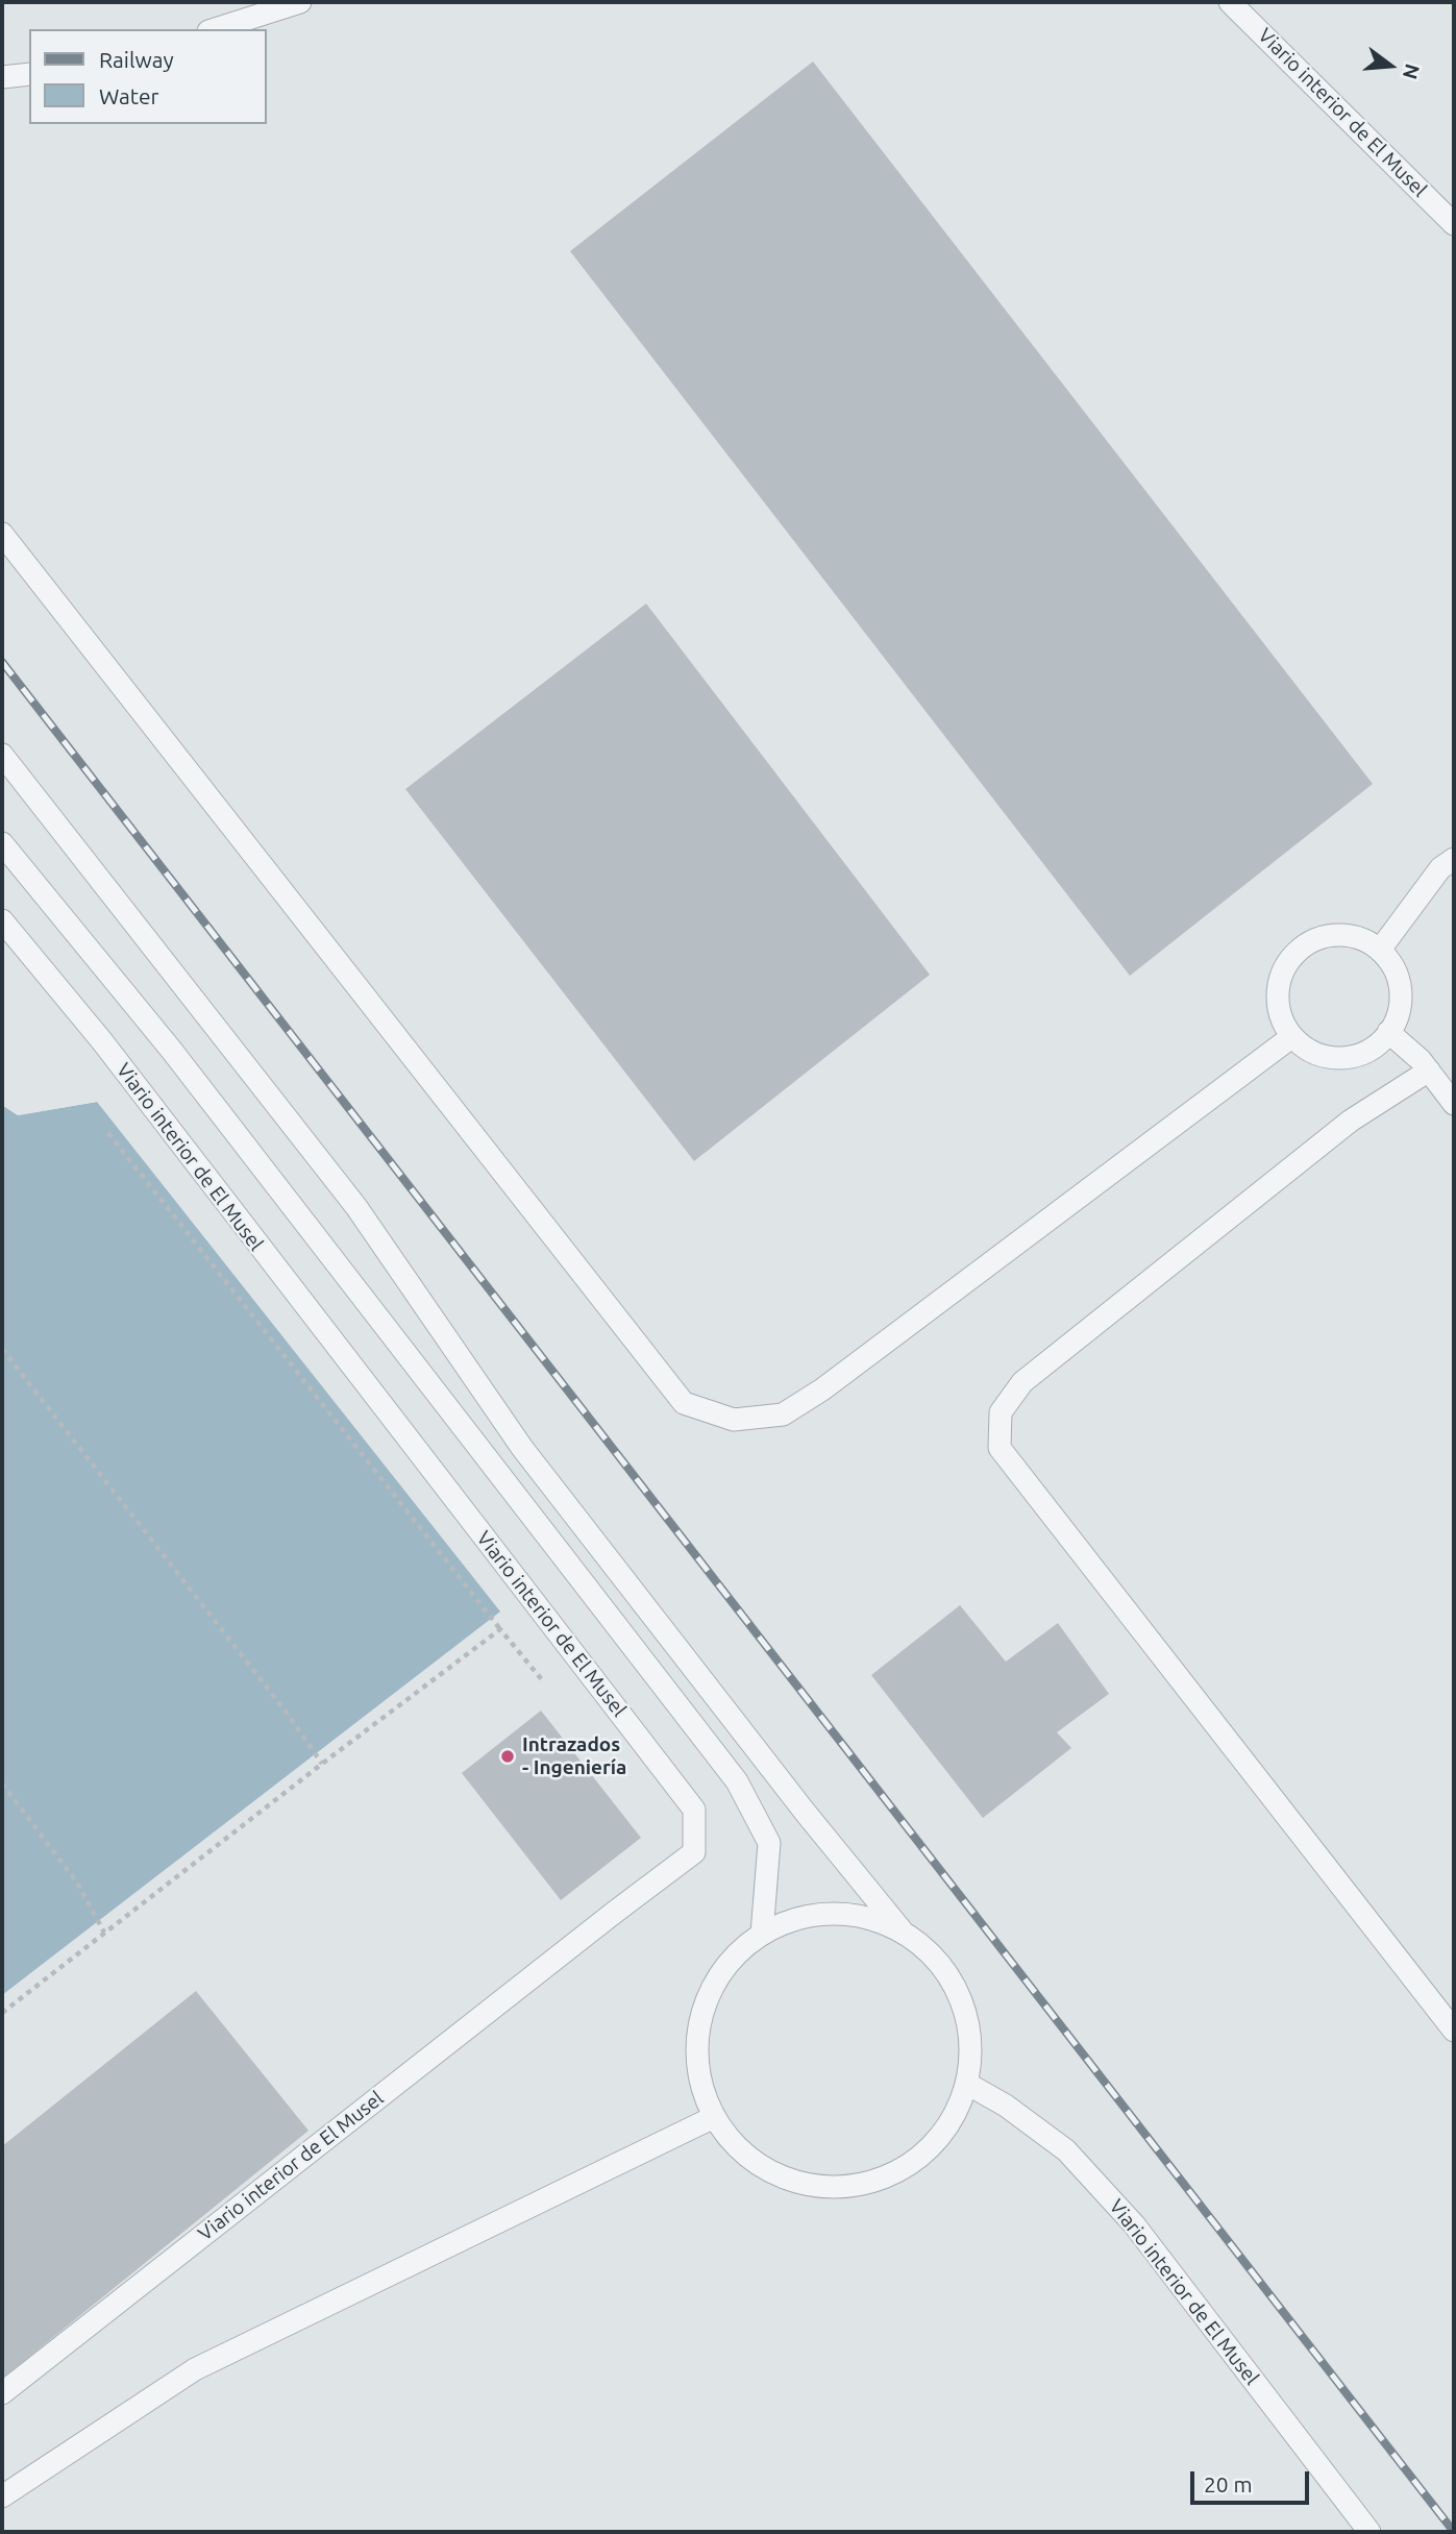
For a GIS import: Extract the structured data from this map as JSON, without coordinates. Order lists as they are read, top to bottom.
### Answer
{
  "streets": {
    "lane": ["Viario interior de El Musel"]
  },
  "places": ["Intrazados - Ingeniería"],
  "legend": ["Railway", "Water"],
  "scale_bar": "20 m",
  "north": "right"
}
